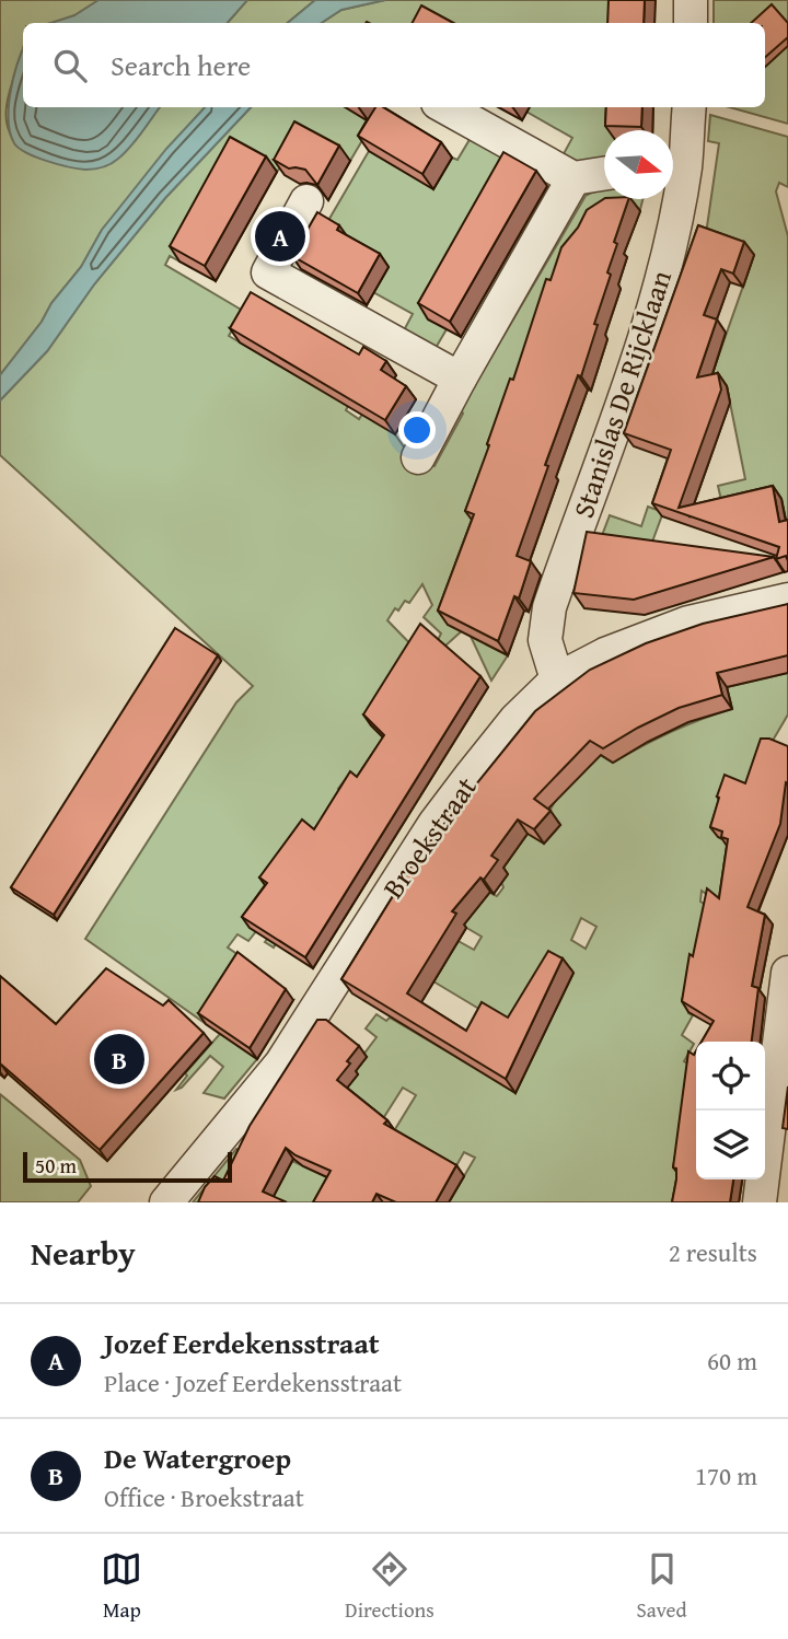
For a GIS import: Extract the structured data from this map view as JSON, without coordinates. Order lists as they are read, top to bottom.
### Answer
{
  "streets": {
    "street": ["Stanislas De Rijcklaan", "Broekstraat"]
  },
  "crossings": [
    ["Stanislas De Rijcklaan", "Broekstraat"]
  ],
  "scale_bar": "50 m",
  "north": "right",
  "page": {
    "search": "Search here",
    "pins": ["A", "B"],
    "scale": "50 m",
    "heading": ["Nearby", "2 results"],
    "list": [
      {
        "mark": "A",
        "name": "Jozef Eerdekensstraat",
        "note": "Place · Jozef Eerdekensstraat",
        "value": "60 m"
      },
      {
        "mark": "B",
        "name": "De Watergroep",
        "note": "Office · Broekstraat",
        "value": "170 m"
      }
    ],
    "nav": ["Map", "Directions", "Saved"]
  }
}
